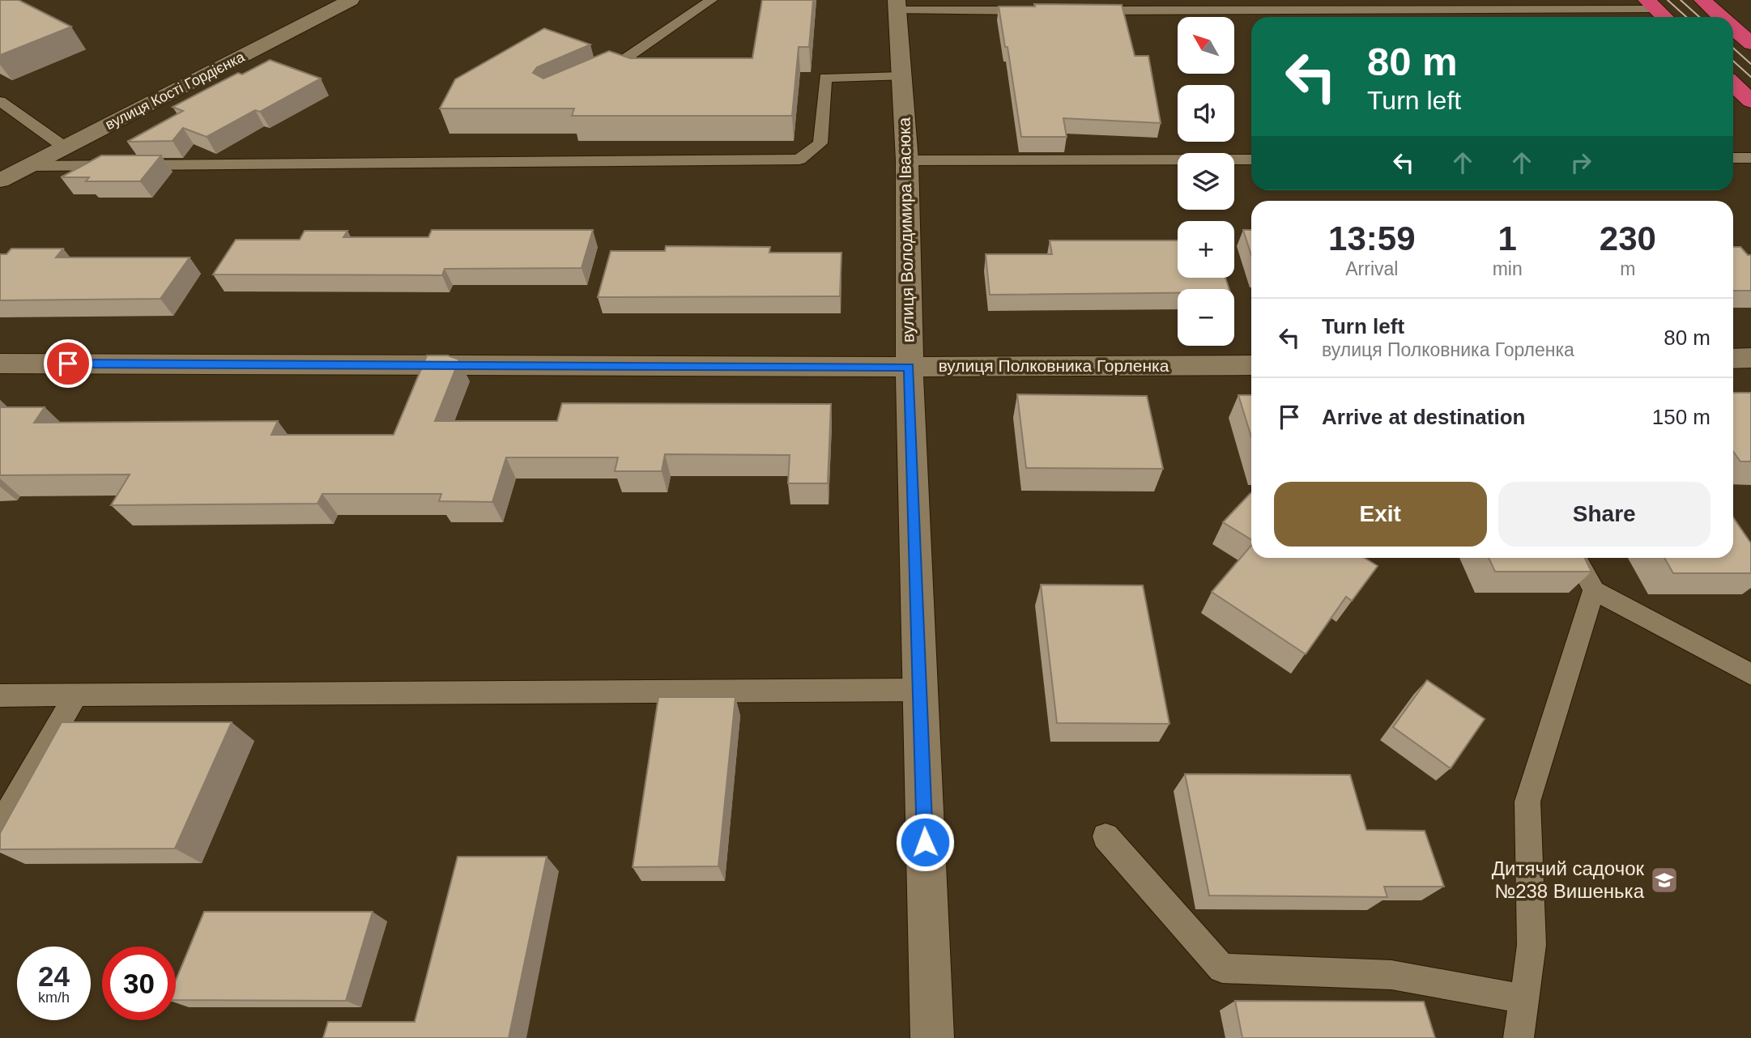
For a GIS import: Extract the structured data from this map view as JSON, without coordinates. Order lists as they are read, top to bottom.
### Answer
{
  "streets": {
    "street": ["вулиця Кості Гордієнка", "вулиця Володимира Івасюка", "вулиця Полковника Горленка"]
  },
  "crossings": [
    ["вулиця Володимира Івасюка", "вулиця Полковника Горленка"]
  ],
  "places": {
    "school or university": ["Дитячий садочок №238 Вишенька"]
  },
  "north": "top left",
  "page": {
    "map_buttons": ["+", "−"],
    "turn": ["80 m", "Turn left"],
    "eta": [
      "13:59",
      "Arrival",
      "1",
      "min",
      "230",
      "m"
    ],
    "list": [
      {
        "name": "Turn left",
        "note": "вулиця Полковника Горленка",
        "value": "80 m"
      },
      {
        "name": "Arrive at destination",
        "value": "150 m"
      }
    ],
    "buttons": ["Exit", "Share"],
    "speed": "24 km/h",
    "limit": "30"
  }
}
